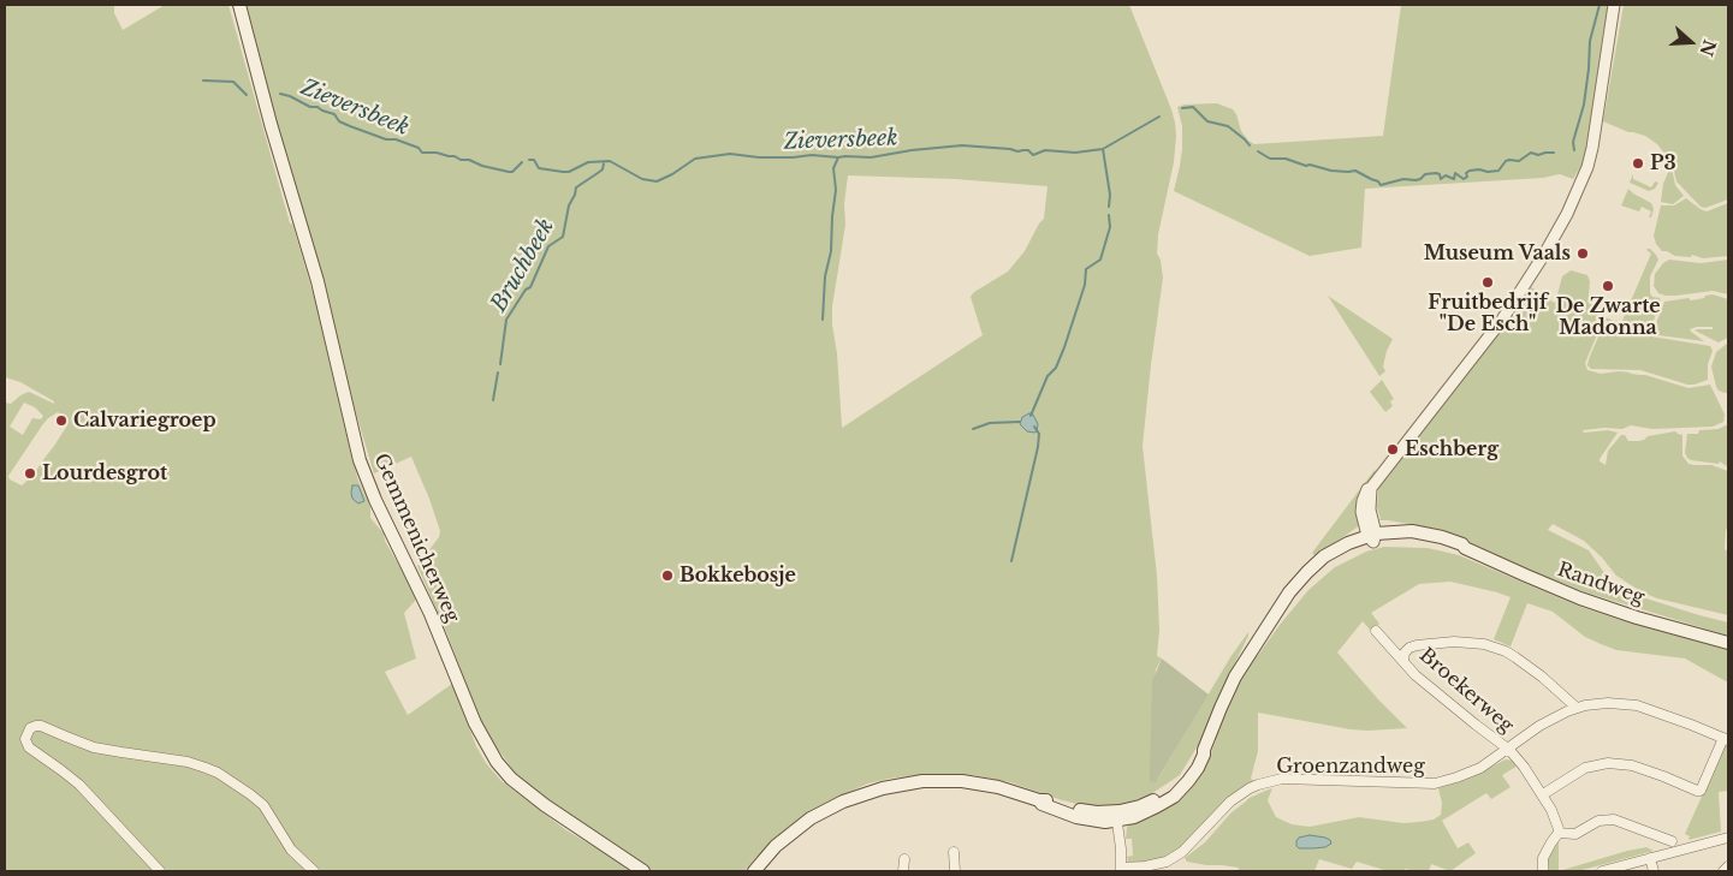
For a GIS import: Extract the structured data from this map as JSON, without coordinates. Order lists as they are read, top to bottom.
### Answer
{
  "streets": {
    "main road": ["Gemmenicherweg", "Randweg"],
    "street": ["Broekerweg", "Groenzandweg"]
  },
  "crossings": [
    ["Broekerweg", "Groenzandweg"]
  ],
  "water": ["Zieversbeek", "Bruchbeek"],
  "places": [
    "P3",
    "Museum Vaals",
    "Fruitbedrijf \"De Esch\"",
    "De Zwarte Madonna",
    "Calvariegroep",
    "Eschberg",
    "Lourdesgrot",
    "Bokkebosje"
  ],
  "north": "right"
}
